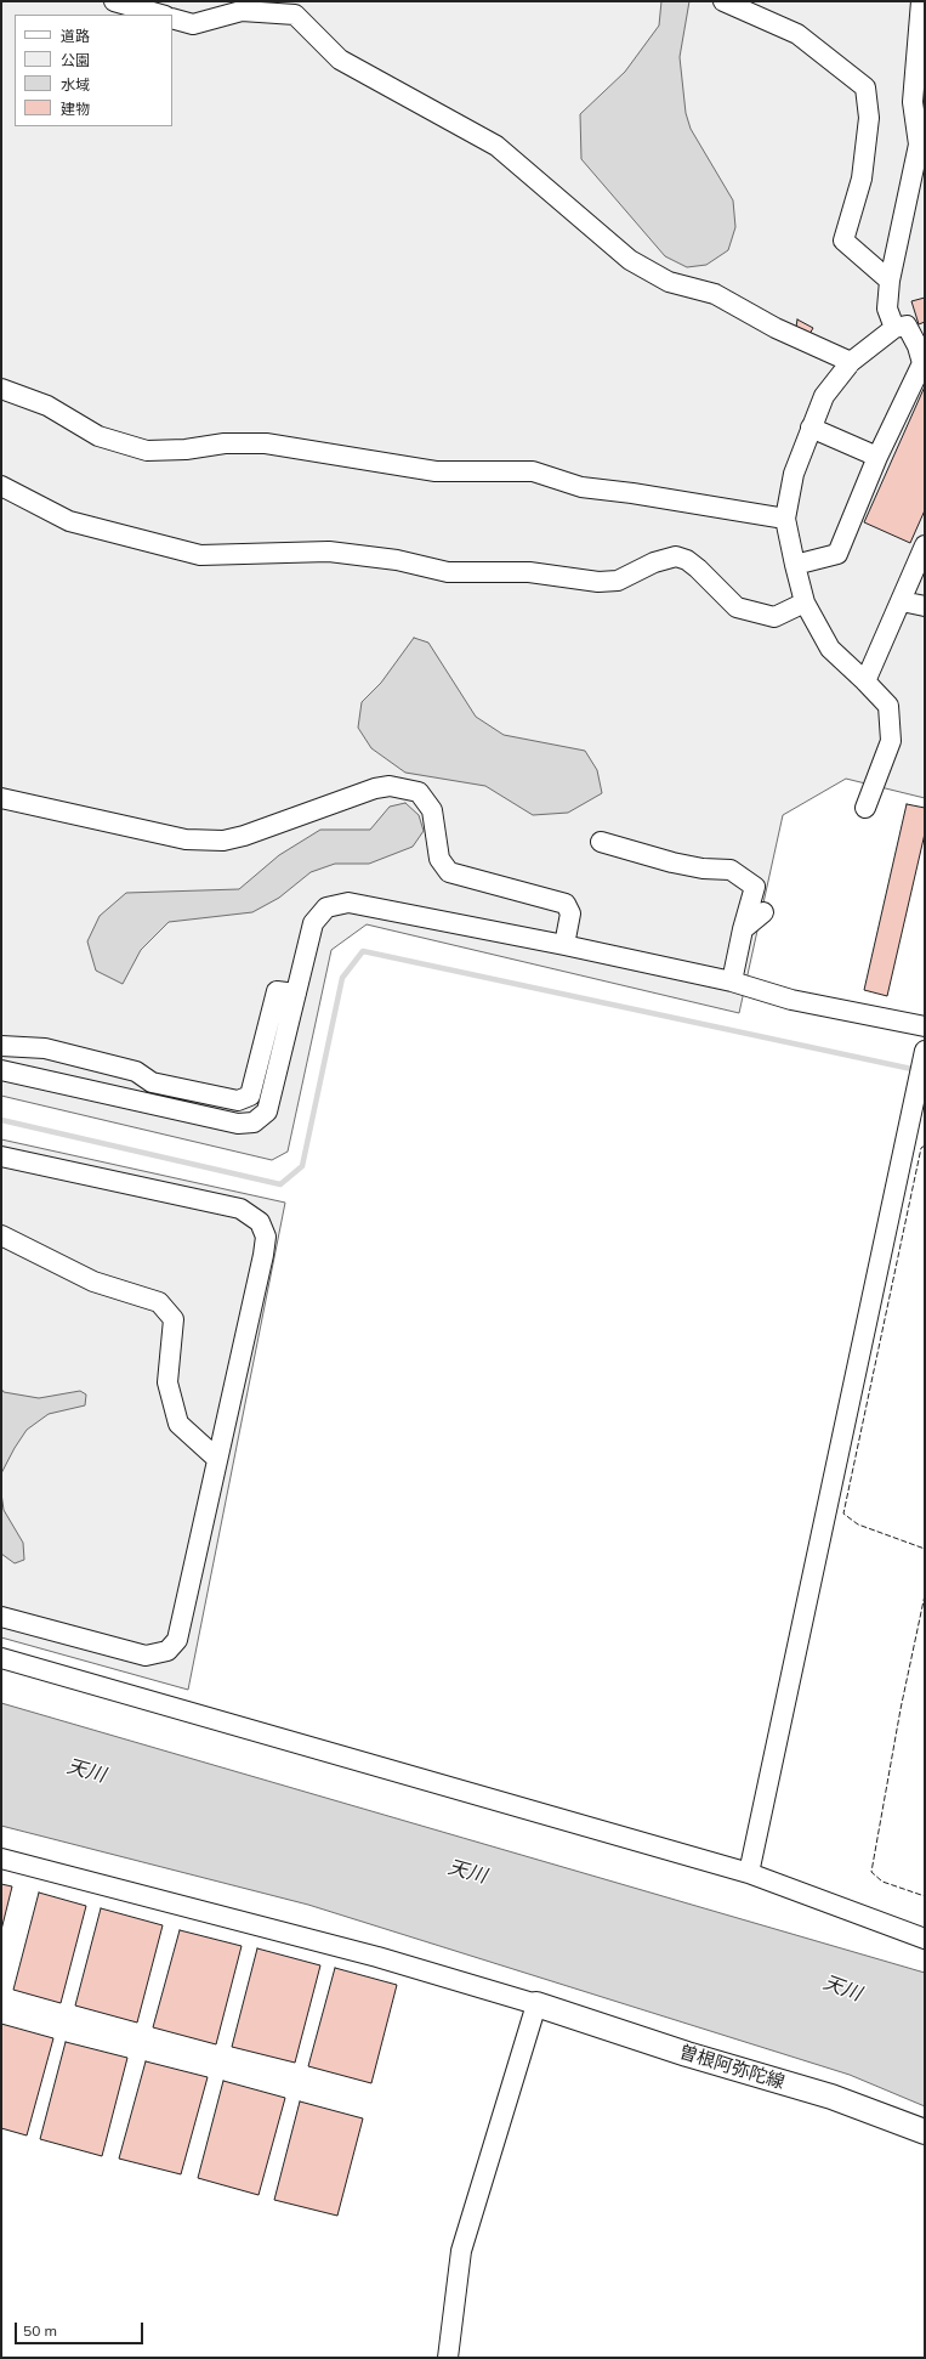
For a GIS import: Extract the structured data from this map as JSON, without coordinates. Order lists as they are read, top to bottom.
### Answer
{
  "streets": {
    "main road": ["曽根阿弥陀線"]
  },
  "water": ["天川"],
  "legend": [
    "道路",
    "公園",
    "水域",
    "建物"
  ],
  "scale_bar": "50 m"
}
